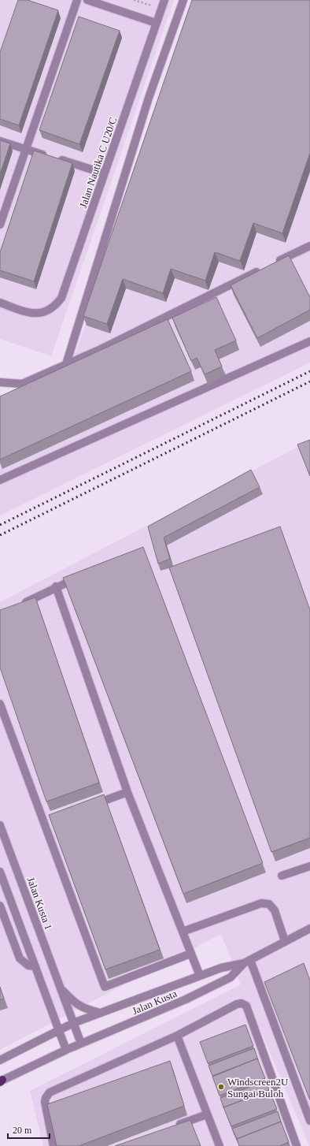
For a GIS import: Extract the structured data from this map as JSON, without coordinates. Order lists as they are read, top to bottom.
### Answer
{
  "streets": {
    "street": ["Jalan Nautika C U20/C", "Jalan Kusta 1", "Jalan Kusta"]
  },
  "crossings": [
    ["Jalan Kusta 1", "Jalan Kusta"]
  ],
  "places": ["Windscreen2U Sungai Buloh"],
  "scale_bar": "20 m"
}
